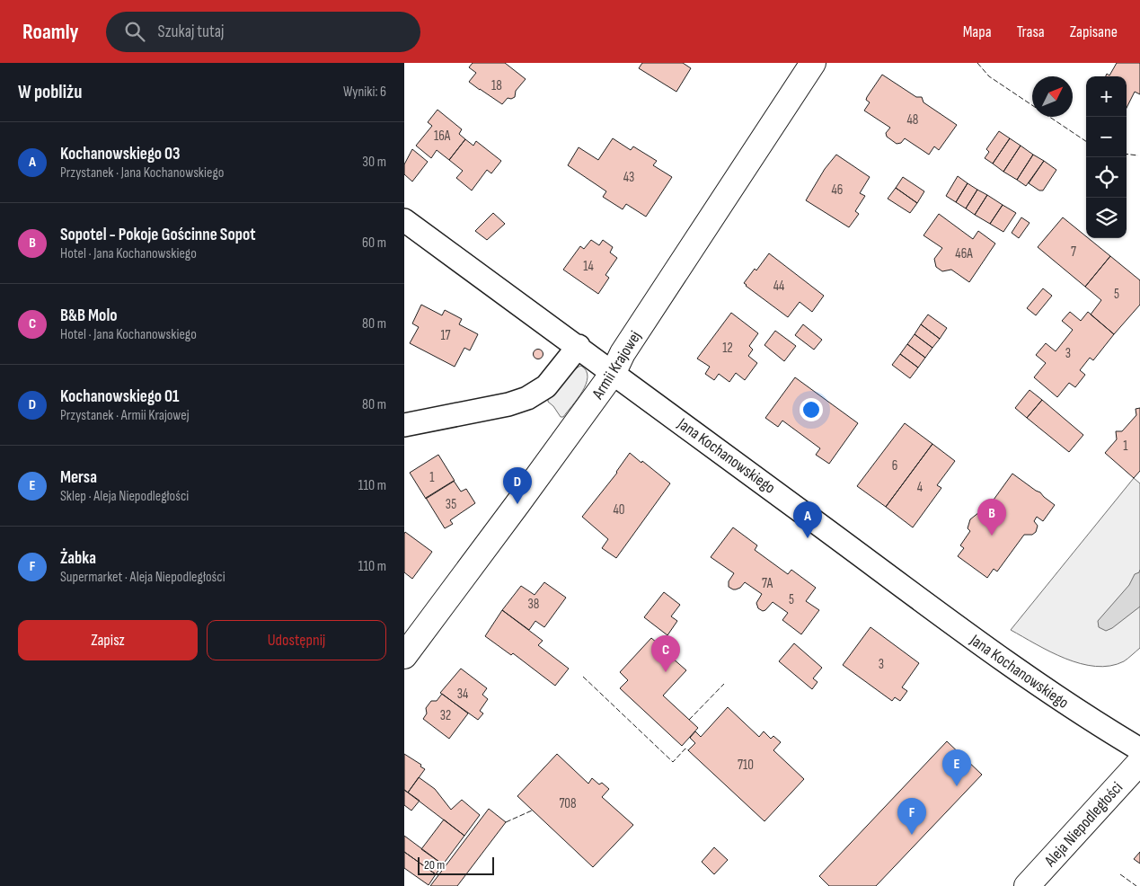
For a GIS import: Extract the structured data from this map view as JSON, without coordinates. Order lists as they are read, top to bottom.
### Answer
{
  "streets": {
    "street": ["Armii Krajowej", "Jana Kochanowskiego", "Aleja Niepodległości"]
  },
  "crossings": [
    ["Armii Krajowej", "Jana Kochanowskiego"]
  ],
  "house_numbers": [
    "18",
    "48",
    "16A",
    "43",
    "46",
    "7",
    "46A",
    "14",
    "44",
    "5",
    "17",
    "12",
    "3",
    "1",
    "6",
    "1",
    "4",
    "35",
    "40",
    "7A",
    "5",
    "38",
    "3",
    "34",
    "32",
    "710",
    "708"
  ],
  "scale_bar": "20 m",
  "north": "top right",
  "page": {
    "header": "Roamly",
    "search": "Szukaj tutaj",
    "nav": ["Mapa", "Trasa", "Zapisane"],
    "heading": ["W pobliżu", "Wyniki: 6"],
    "map_buttons": ["+", "−"],
    "list": [
      {
        "mark": "A",
        "name": "Kochanowskiego 03",
        "note": "Przystanek · Jana Kochanowskiego",
        "value": "30 m"
      },
      {
        "mark": "B",
        "name": "Sopotel - Pokoje Gościnne Sopot",
        "note": "Hotel · Jana Kochanowskiego",
        "value": "60 m"
      },
      {
        "mark": "C",
        "name": "B&B Molo",
        "note": "Hotel · Jana Kochanowskiego",
        "value": "80 m"
      },
      {
        "mark": "D",
        "name": "Kochanowskiego 01",
        "note": "Przystanek · Armii Krajowej",
        "value": "80 m"
      },
      {
        "mark": "E",
        "name": "Mersa",
        "note": "Sklep · Aleja Niepodległości",
        "value": "110 m"
      },
      {
        "mark": "F",
        "name": "Żabka",
        "note": "Supermarket · Aleja Niepodległości",
        "value": "110 m"
      }
    ],
    "pins": [
      "D",
      "B",
      "A",
      "C",
      "E",
      "F"
    ],
    "buttons": ["Zapisz", "Udostępnij"],
    "scale": "20 m"
  }
}
